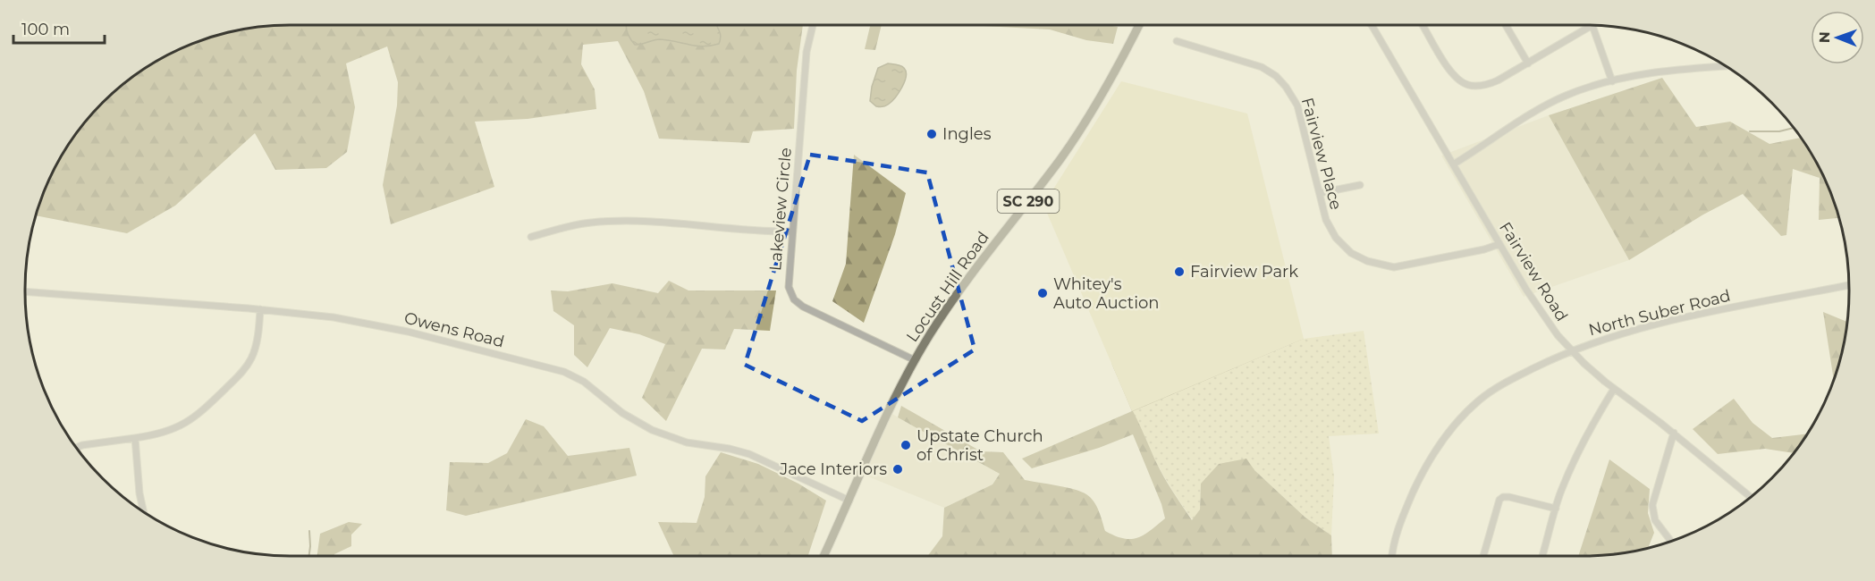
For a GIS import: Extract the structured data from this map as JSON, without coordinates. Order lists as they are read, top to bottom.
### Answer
{
  "streets": {
    "main road": ["SC 290", "Locust Hill Road"],
    "street": [
      "Fairview Place",
      "Lakeview Circle",
      "Fairview Road",
      "North Suber Road",
      "Owens Road"
    ]
  },
  "crossings": [
    ["Fairview Place", "Fairview Road"],
    ["Lakeview Circle", "Locust Hill Road"],
    ["Fairview Road", "North Suber Road"],
    ["Locust Hill Road", "Owens Road"]
  ],
  "places": [
    "Ingles",
    "Fairview Park",
    "Whitey's Auto Auction",
    "Upstate Church of Christ",
    "Jace Interiors"
  ],
  "scale_bar": "100 m",
  "north": "left"
}
